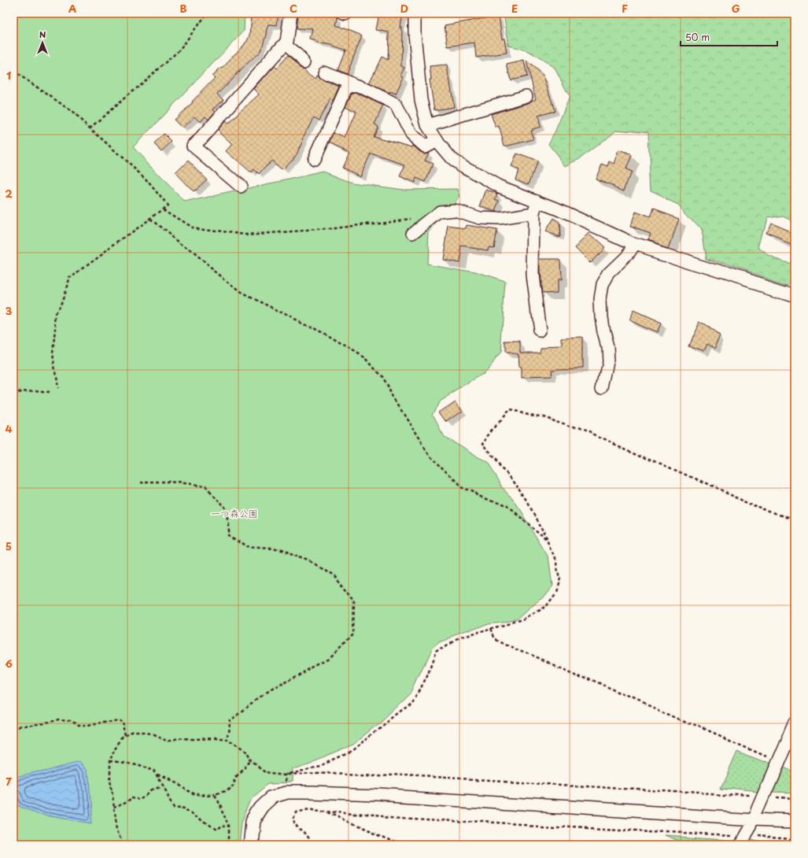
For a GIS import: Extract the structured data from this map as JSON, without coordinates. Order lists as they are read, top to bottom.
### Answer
{
  "parks": ["一つ森公園"],
  "scale_bar": "50 m",
  "north": "top",
  "grid": {
    "columns": [
      "A",
      "B",
      "C",
      "D",
      "E",
      "F",
      "G"
    ],
    "rows": [
      "1",
      "2",
      "3",
      "4",
      "5",
      "6",
      "7"
    ]
  }
}
